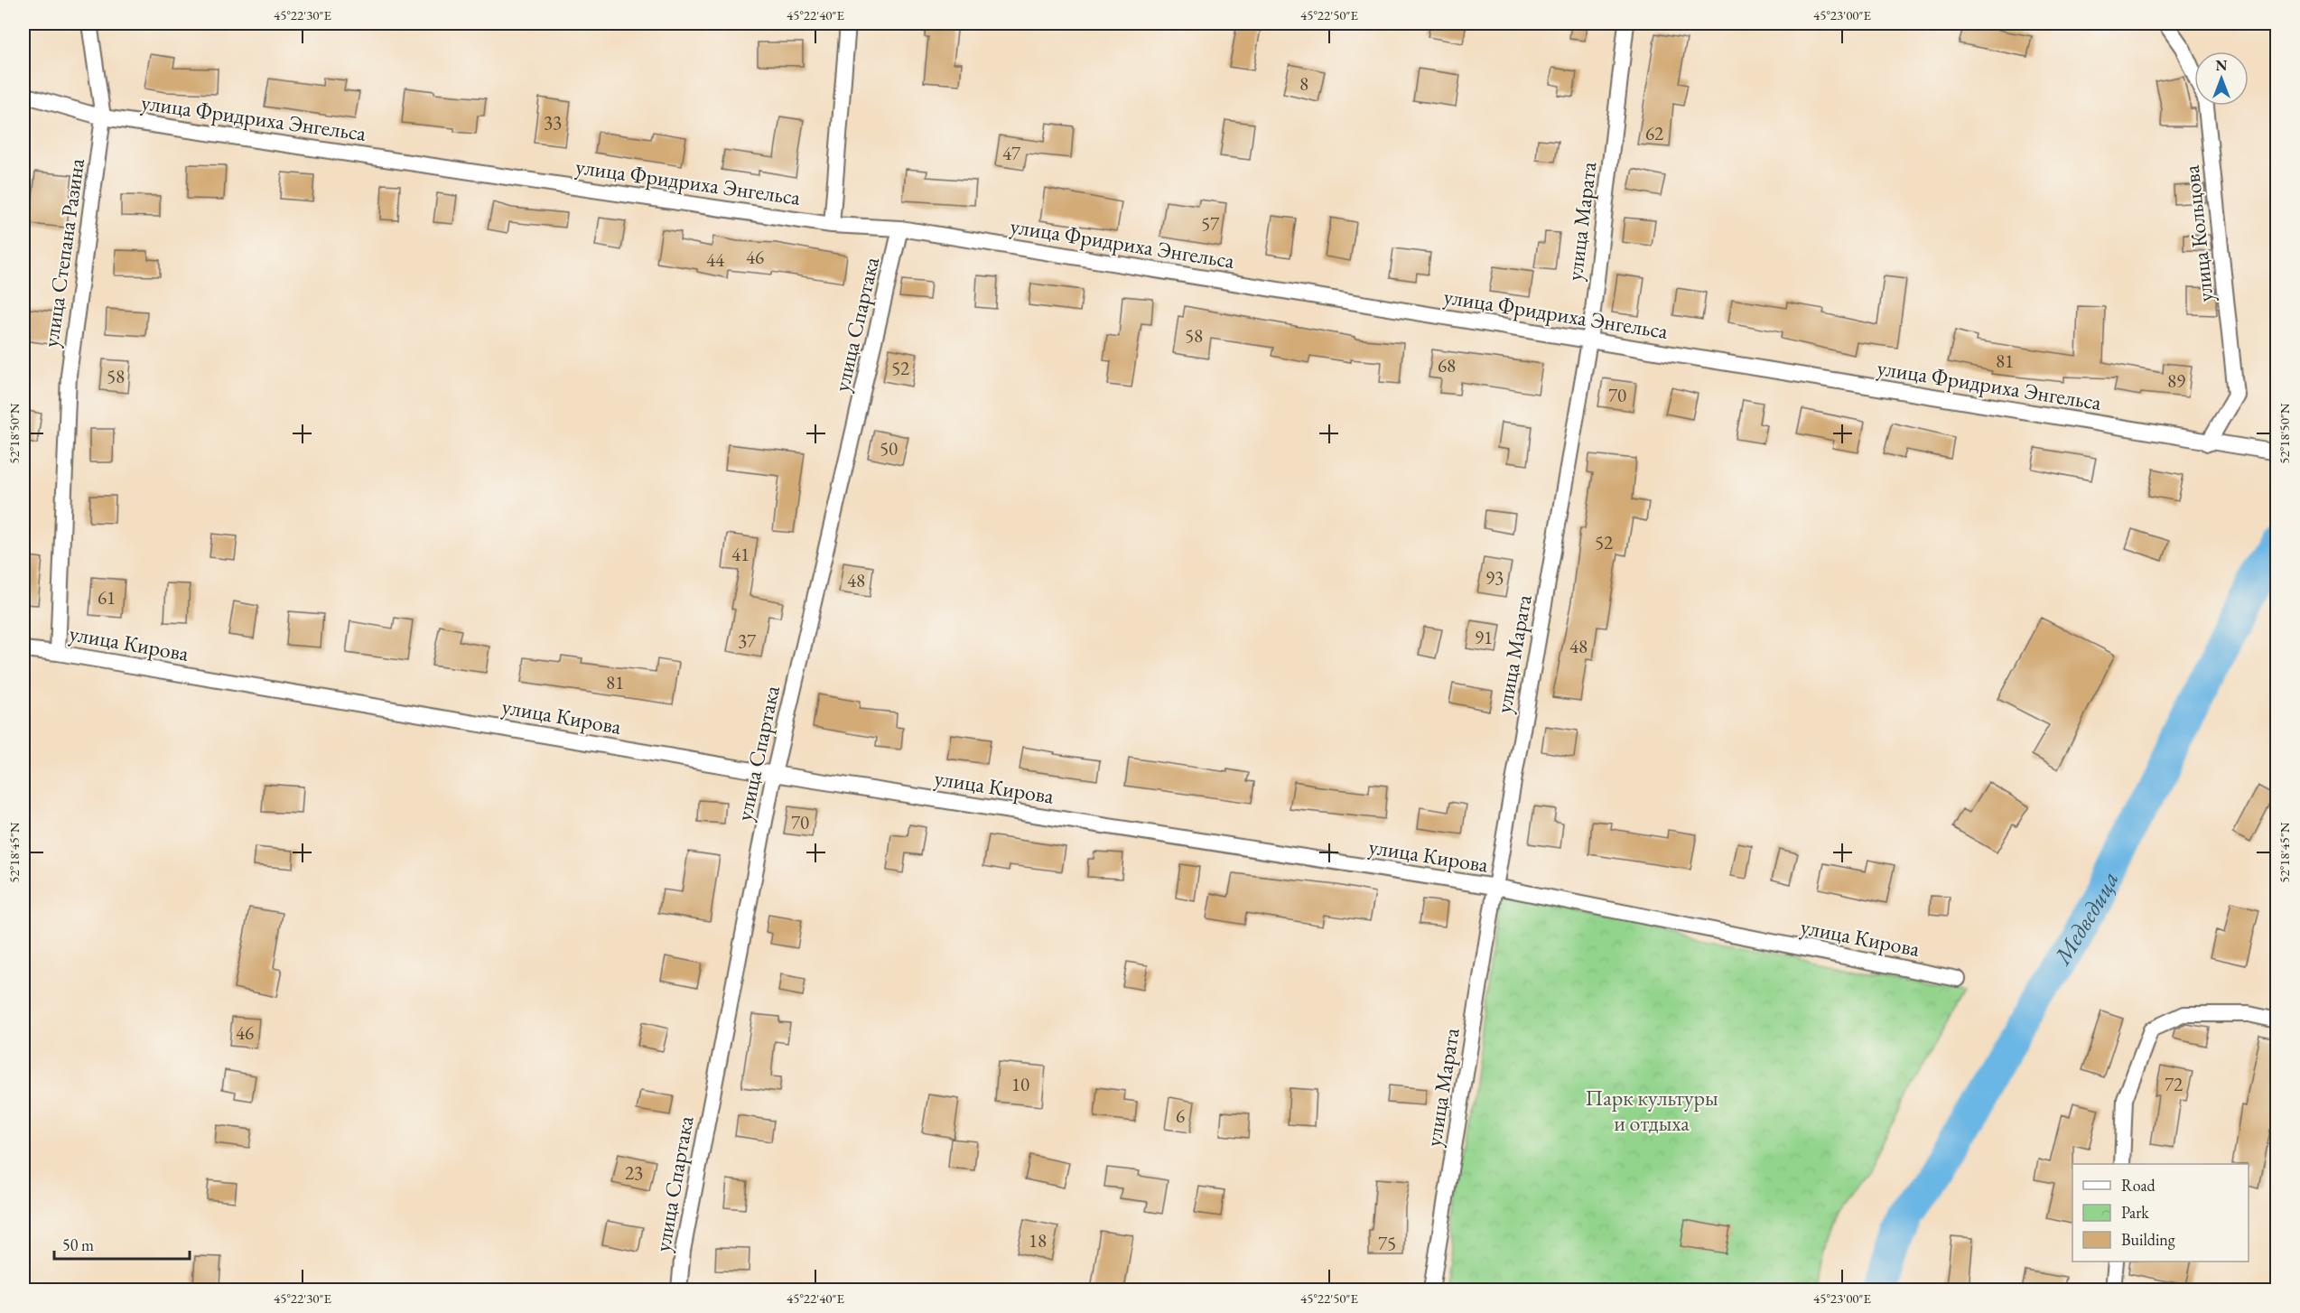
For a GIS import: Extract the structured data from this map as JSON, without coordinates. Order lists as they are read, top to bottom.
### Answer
{
  "streets": {
    "street": [
      "улица Фридриха Энгельса",
      "улица Марата",
      "улица Кольцова",
      "улица Степана Разина",
      "улица Спартака",
      "улица Кирова"
    ]
  },
  "crossings": [
    ["улица Фридриха Энгельса", "улица Марата"],
    ["улица Фридриха Энгельса", "улица Кольцова"],
    ["улица Фридриха Энгельса", "улица Степана Разина"],
    ["улица Фридриха Энгельса", "улица Спартака"],
    ["улица Марата", "улица Кирова"],
    ["улица Степана Разина", "улица Кирова"],
    ["улица Спартака", "улица Кирова"]
  ],
  "water": ["Медведица"],
  "parks": ["Парк культуры и отдыха"],
  "house_numbers": [
    "8",
    "33",
    "62",
    "47",
    "57",
    "46",
    "44",
    "58",
    "81",
    "68",
    "52",
    "58",
    "89",
    "70",
    "50",
    "52",
    "41",
    "93",
    "48",
    "61",
    "91",
    "37",
    "48",
    "81",
    "70",
    "46",
    "10",
    "72",
    "6",
    "23",
    "18",
    "75"
  ],
  "legend": ["Road", "Park", "Building"],
  "scale_bar": "50 m",
  "north": "top",
  "coordinates": [
    "45°22'30\"E",
    "45°22'40\"E",
    "45°22'50\"E",
    "45°23'00\"E",
    "52°18'50\"N",
    "52°18'45\"N"
  ]
}
